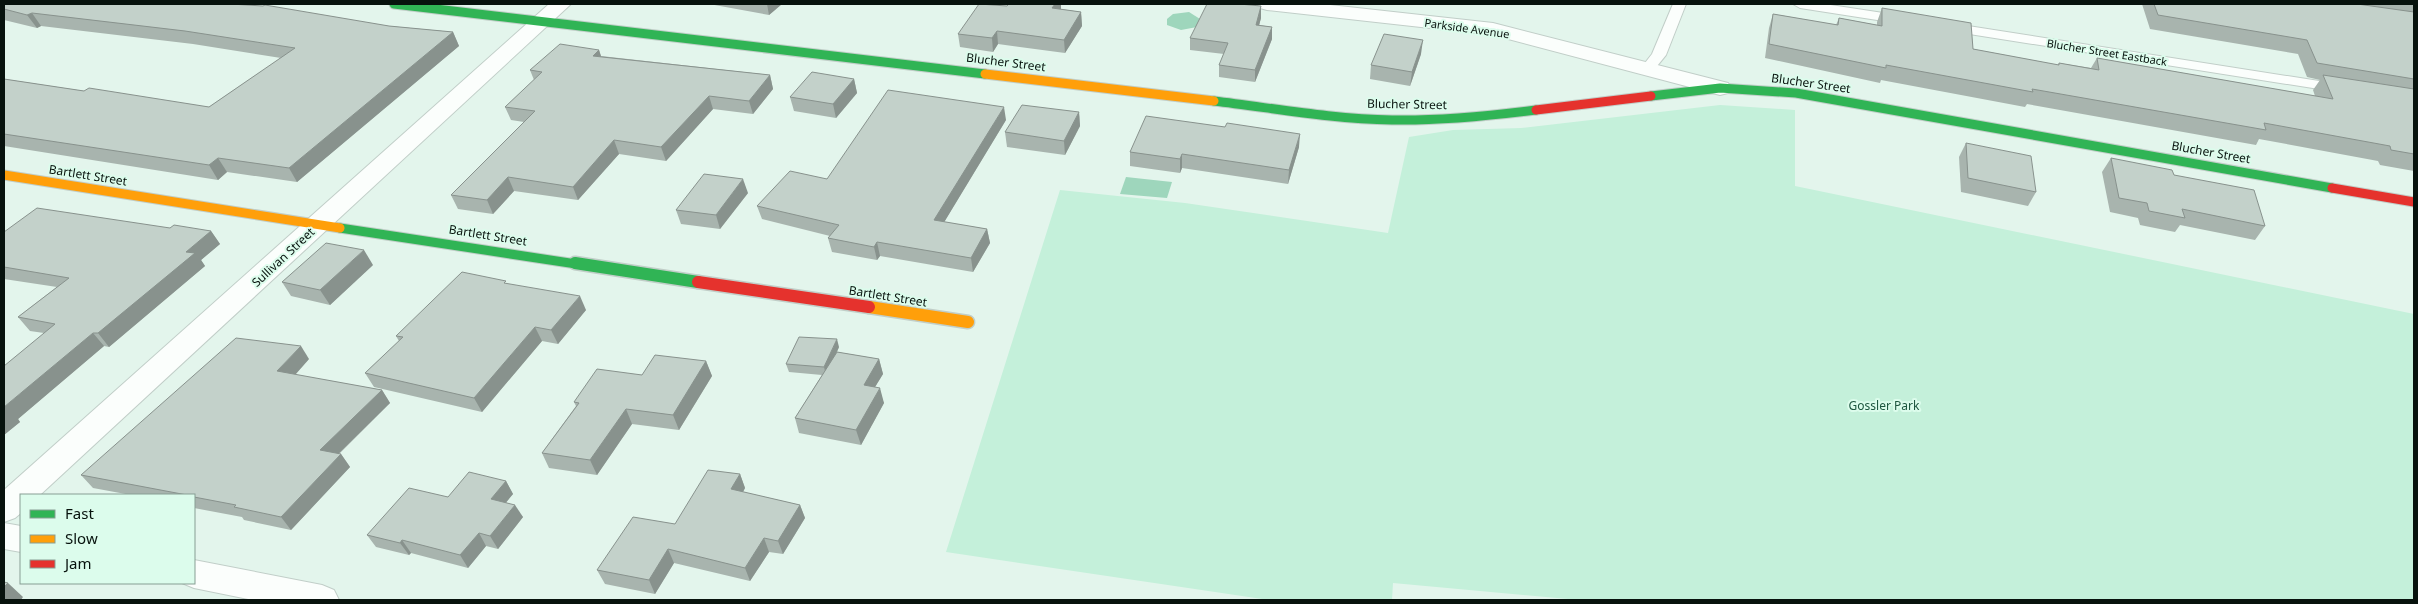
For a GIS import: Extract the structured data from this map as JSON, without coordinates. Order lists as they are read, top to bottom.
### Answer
{
  "streets": {
    "street": [
      "Parkside Avenue",
      "Blucher Street",
      "Bartlett Street",
      "Sullivan Street"
    ],
    "lane": ["Blucher Street Eastback"]
  },
  "crossings": [
    ["Parkside Avenue", "Blucher Street"],
    ["Blucher Street", "Sullivan Street"],
    ["Bartlett Street", "Sullivan Street"]
  ],
  "parks": ["Gossler Park"],
  "legend": ["Fast", "Slow", "Jam"]
}
